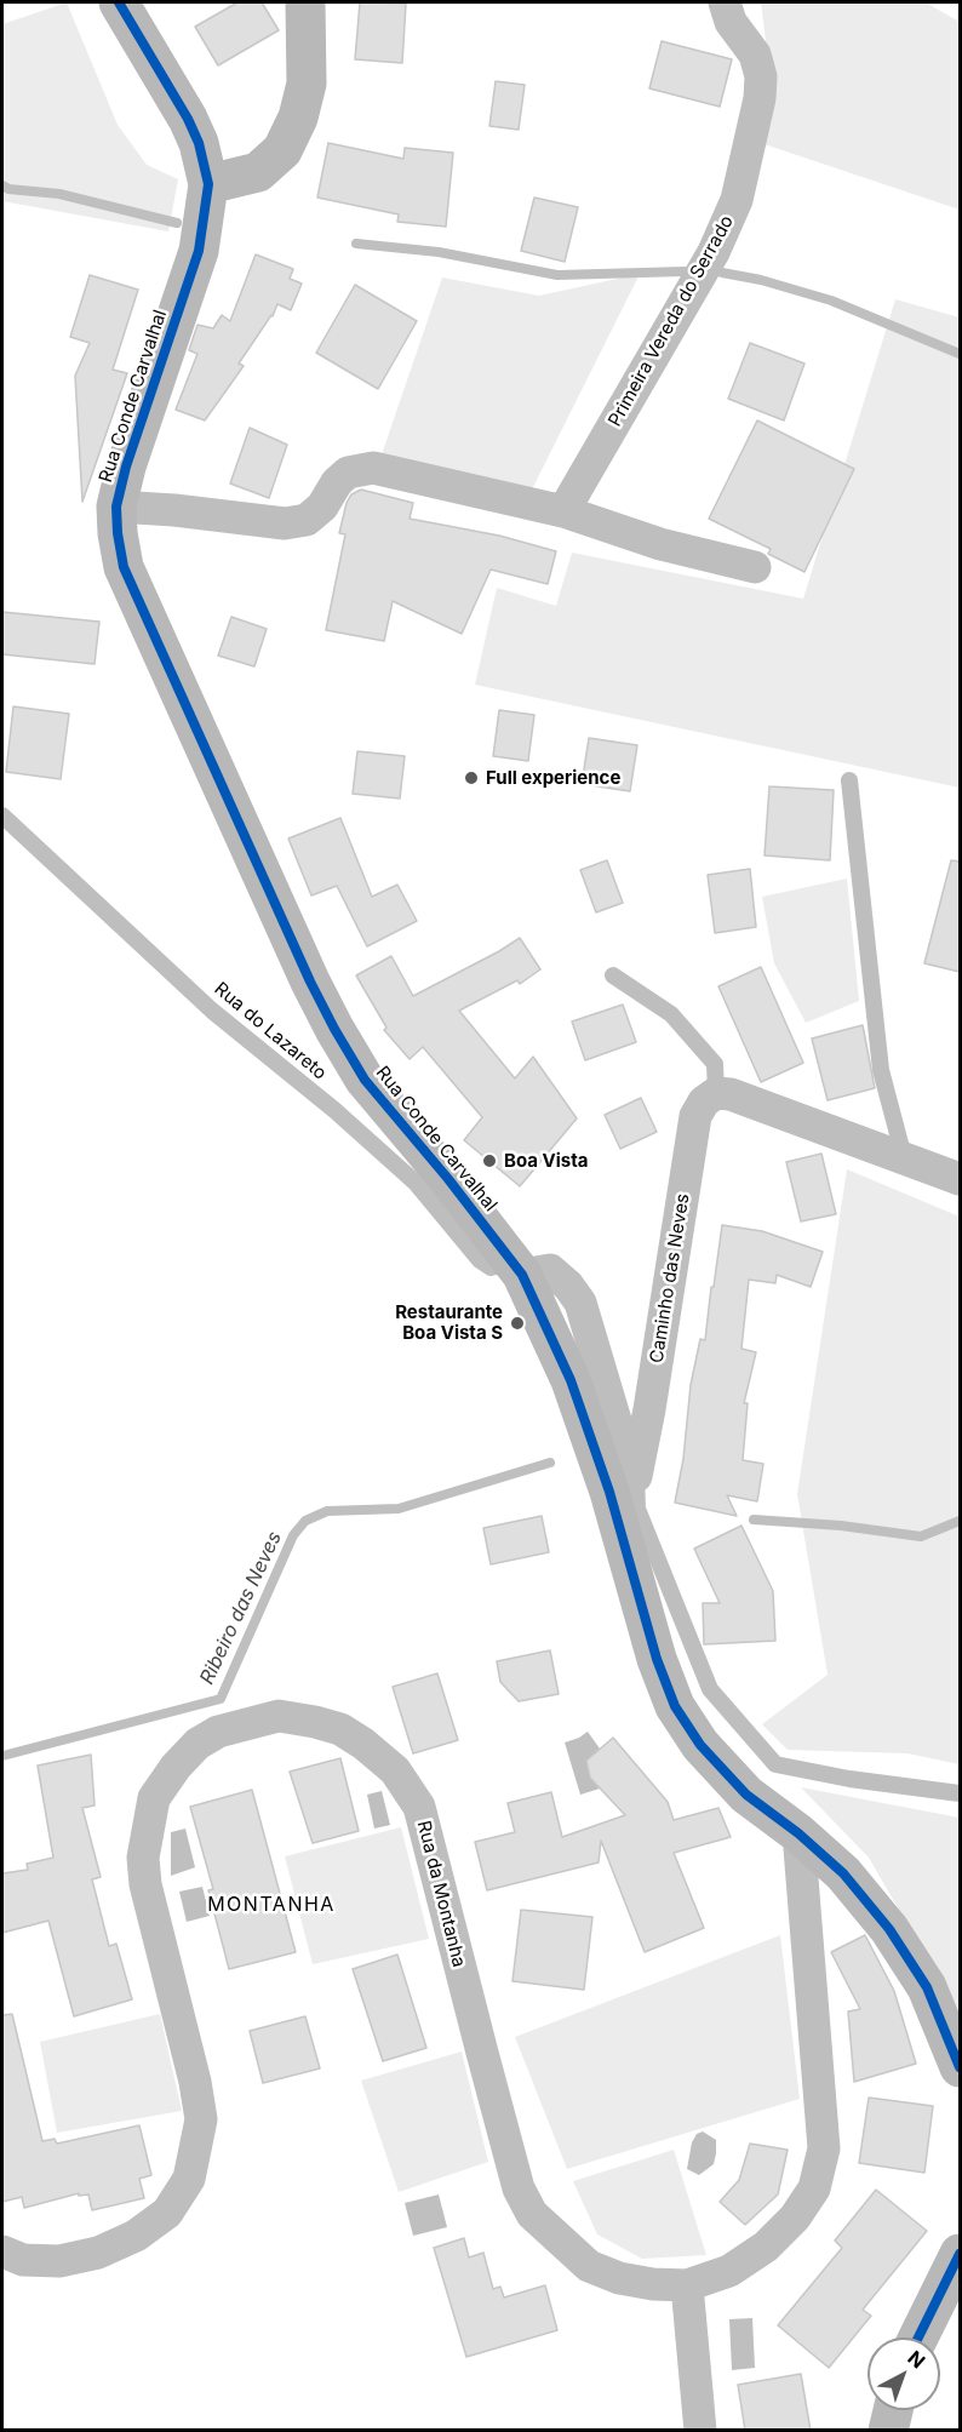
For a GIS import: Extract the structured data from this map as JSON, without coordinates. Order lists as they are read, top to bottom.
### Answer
{
  "streets": {
    "main road": ["Rua Conde Carvalhal"],
    "street": ["Primeira Vereda do Serrado", "Caminho das Neves", "Rua da Montanha"],
    "lane": ["Rua do Lazareto"]
  },
  "crossings": [
    ["Rua Conde Carvalhal", "Rua do Lazareto"],
    ["Rua Conde Carvalhal", "Rua da Montanha"]
  ],
  "districts": ["MONTANHA"],
  "water": ["Ribeiro das Neves"],
  "places": ["Full experience", "Boa Vista", "Restaurante Boa Vista S"],
  "north": "top right"
}
